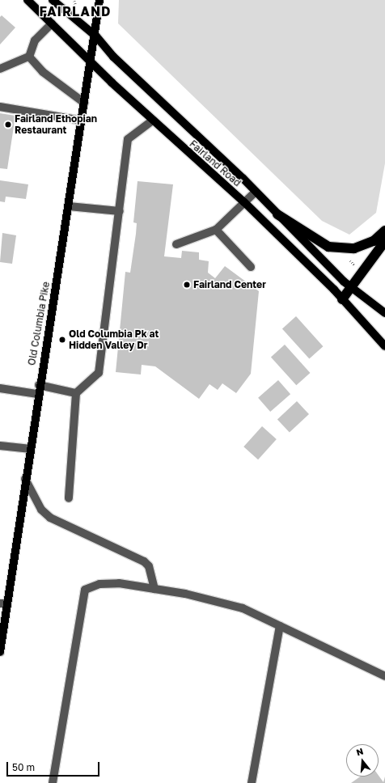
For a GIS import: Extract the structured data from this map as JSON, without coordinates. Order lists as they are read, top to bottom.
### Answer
{
  "streets": {
    "main road": ["Fairland Road", "Old Columbia Pike"]
  },
  "crossings": [
    ["Fairland Road", "Old Columbia Pike"]
  ],
  "districts": ["FAIRLAND"],
  "places": ["Fairland Ethopian Restaurant", "Fairland Center", "Old Columbia Pk at Hidden Valley Dr"],
  "scale_bar": "50 m",
  "north": "top"
}
